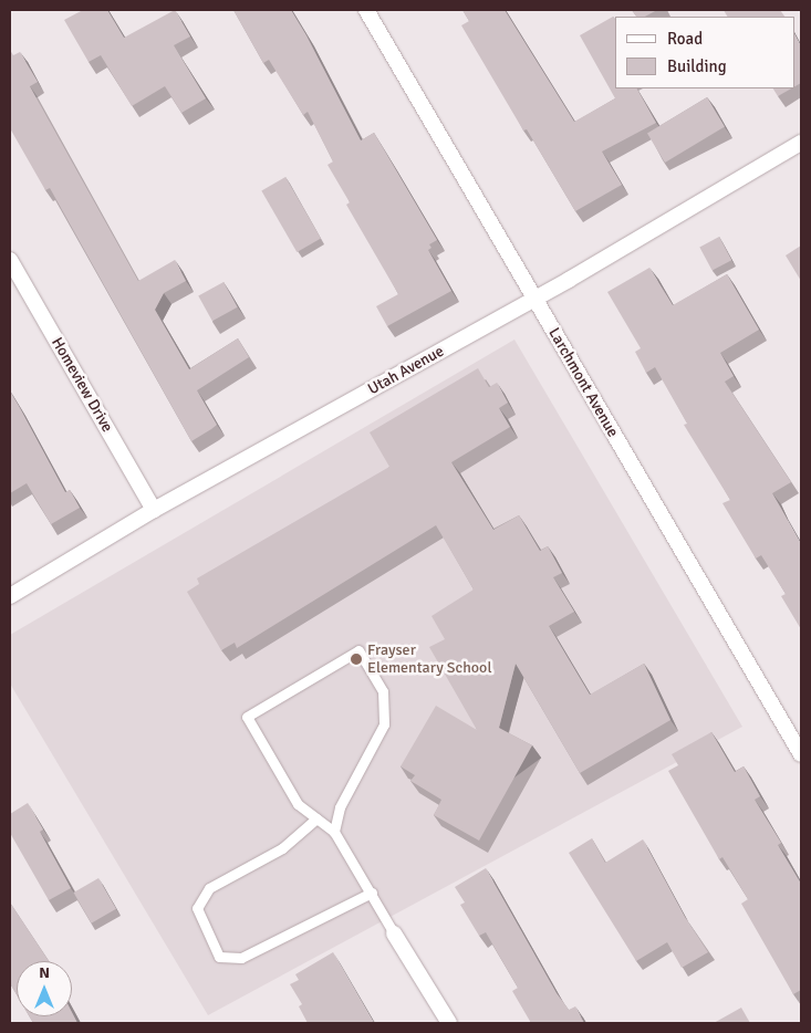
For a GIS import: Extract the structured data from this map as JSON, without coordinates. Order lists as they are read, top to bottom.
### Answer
{
  "streets": {
    "street": ["Utah Avenue", "Larchmont Avenue", "Homeview Drive"]
  },
  "crossings": [
    ["Utah Avenue", "Larchmont Avenue"],
    ["Utah Avenue", "Homeview Drive"]
  ],
  "places": ["Frayser Elementary School"],
  "legend": ["Road", "Building"],
  "north": "top"
}
